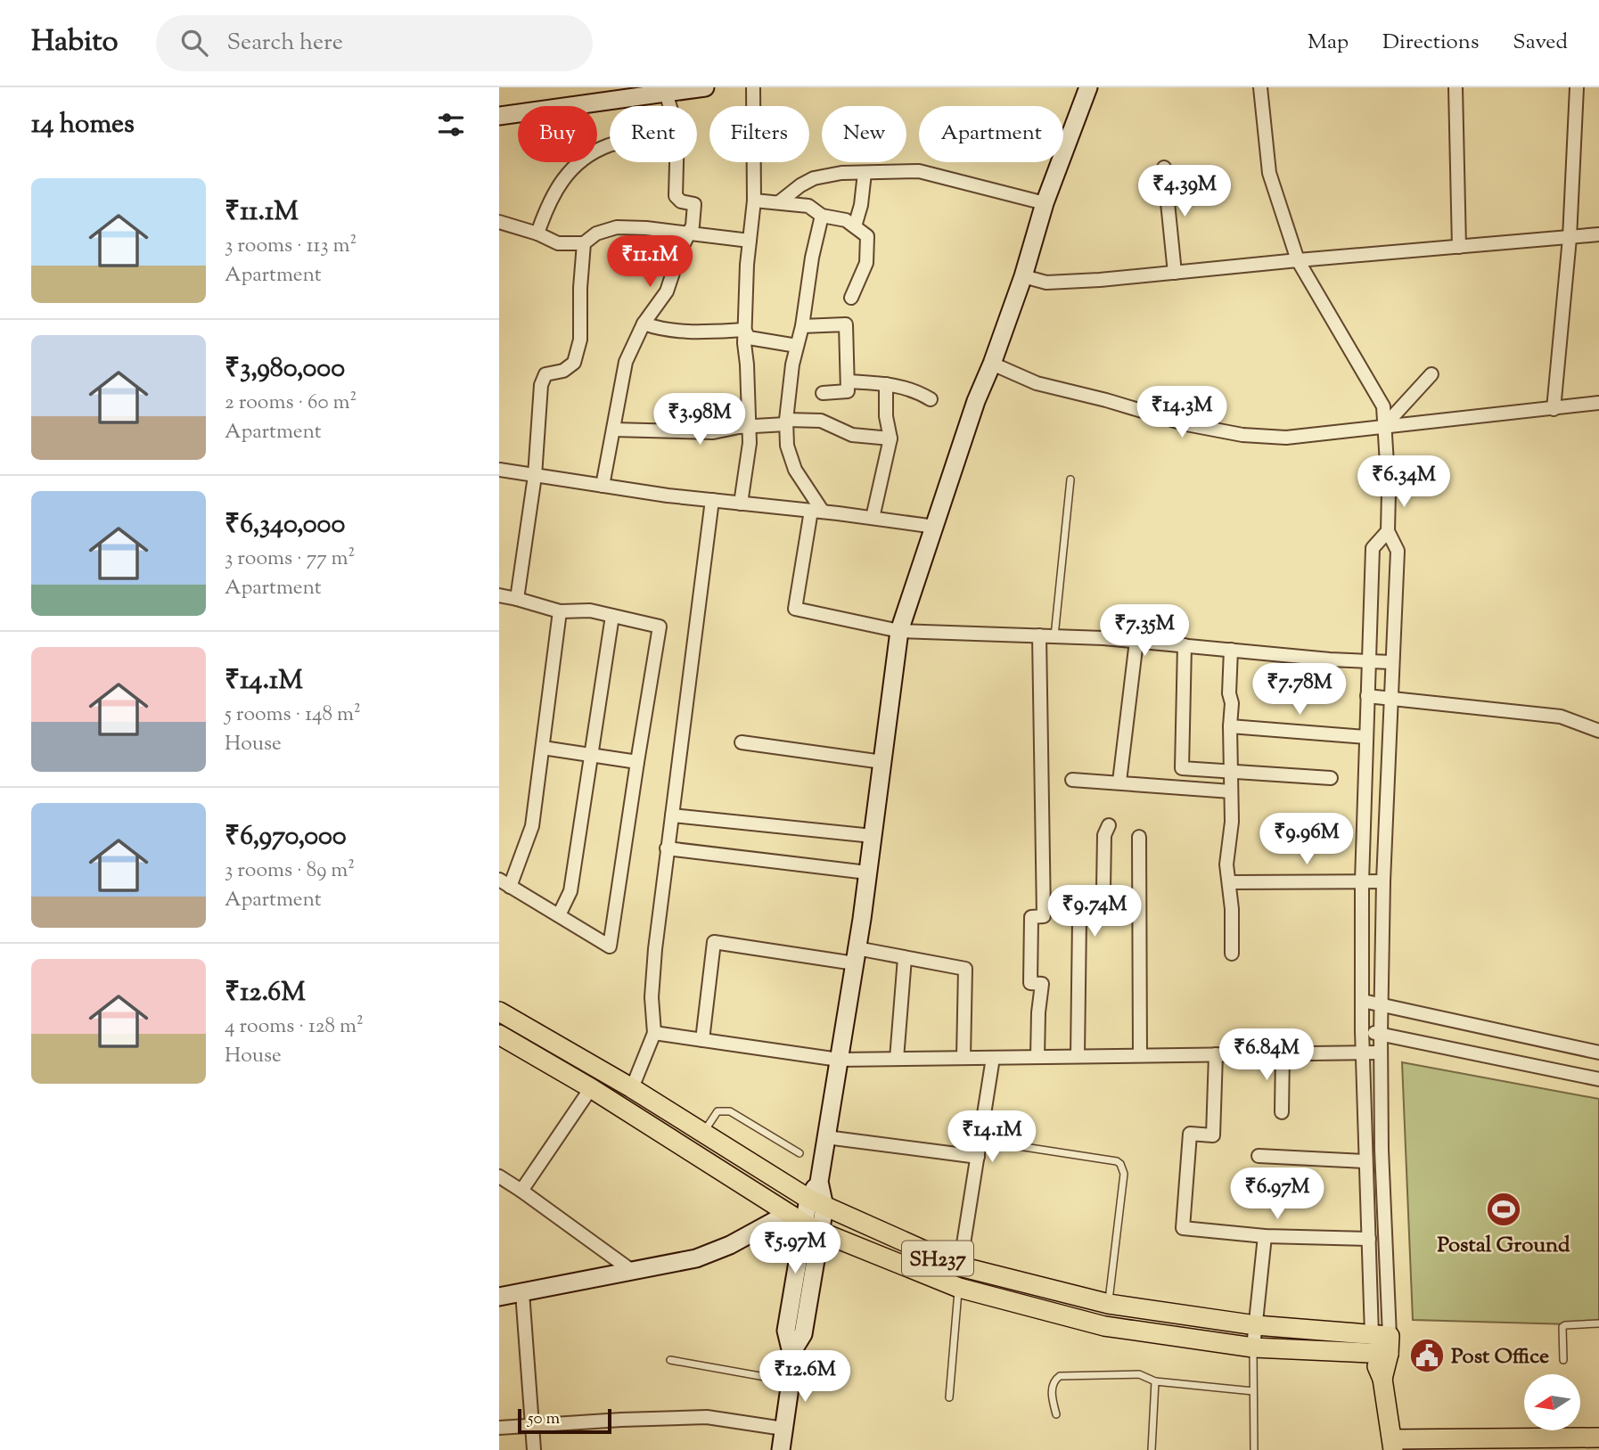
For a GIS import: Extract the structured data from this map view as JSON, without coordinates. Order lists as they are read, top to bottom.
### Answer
{
  "streets": {
    "main road": ["SH237"]
  },
  "places": {
    "sports": ["Postal Ground"],
    "public building": ["Post Office"]
  },
  "scale_bar": "50 m",
  "north": "left",
  "page": {
    "header": "Habito",
    "search": "Search here",
    "nav": ["Map", "Directions", "Saved"],
    "heading": "14 homes",
    "chip": [
      "Buy",
      "Rent",
      "Filters",
      "New",
      "Apartment"
    ],
    "list": [
      {
        "name": "₹11.1M",
        "note": "3 rooms · 113 m² · Apartment"
      },
      {
        "name": "₹3,980,000",
        "note": "2 rooms · 60 m² · Apartment"
      },
      {
        "name": "₹6,340,000",
        "note": "3 rooms · 77 m² · Apartment"
      },
      {
        "name": "₹14.1M",
        "note": "5 rooms · 148 m² · House"
      },
      {
        "name": "₹6,970,000",
        "note": "3 rooms · 89 m² · Apartment"
      },
      {
        "name": "₹12.6M",
        "note": "4 rooms · 128 m² · House"
      }
    ],
    "price": [
      "₹4.39M",
      "₹11.1M",
      "₹14.3M",
      "₹3.98M",
      "₹6.34M",
      "₹7.35M",
      "₹7.78M",
      "₹9.96M",
      "₹9.74M",
      "₹6.84M",
      "₹14.1M",
      "₹6.97M",
      "₹5.97M",
      "₹12.6M"
    ],
    "scale": "50 m"
  }
}
